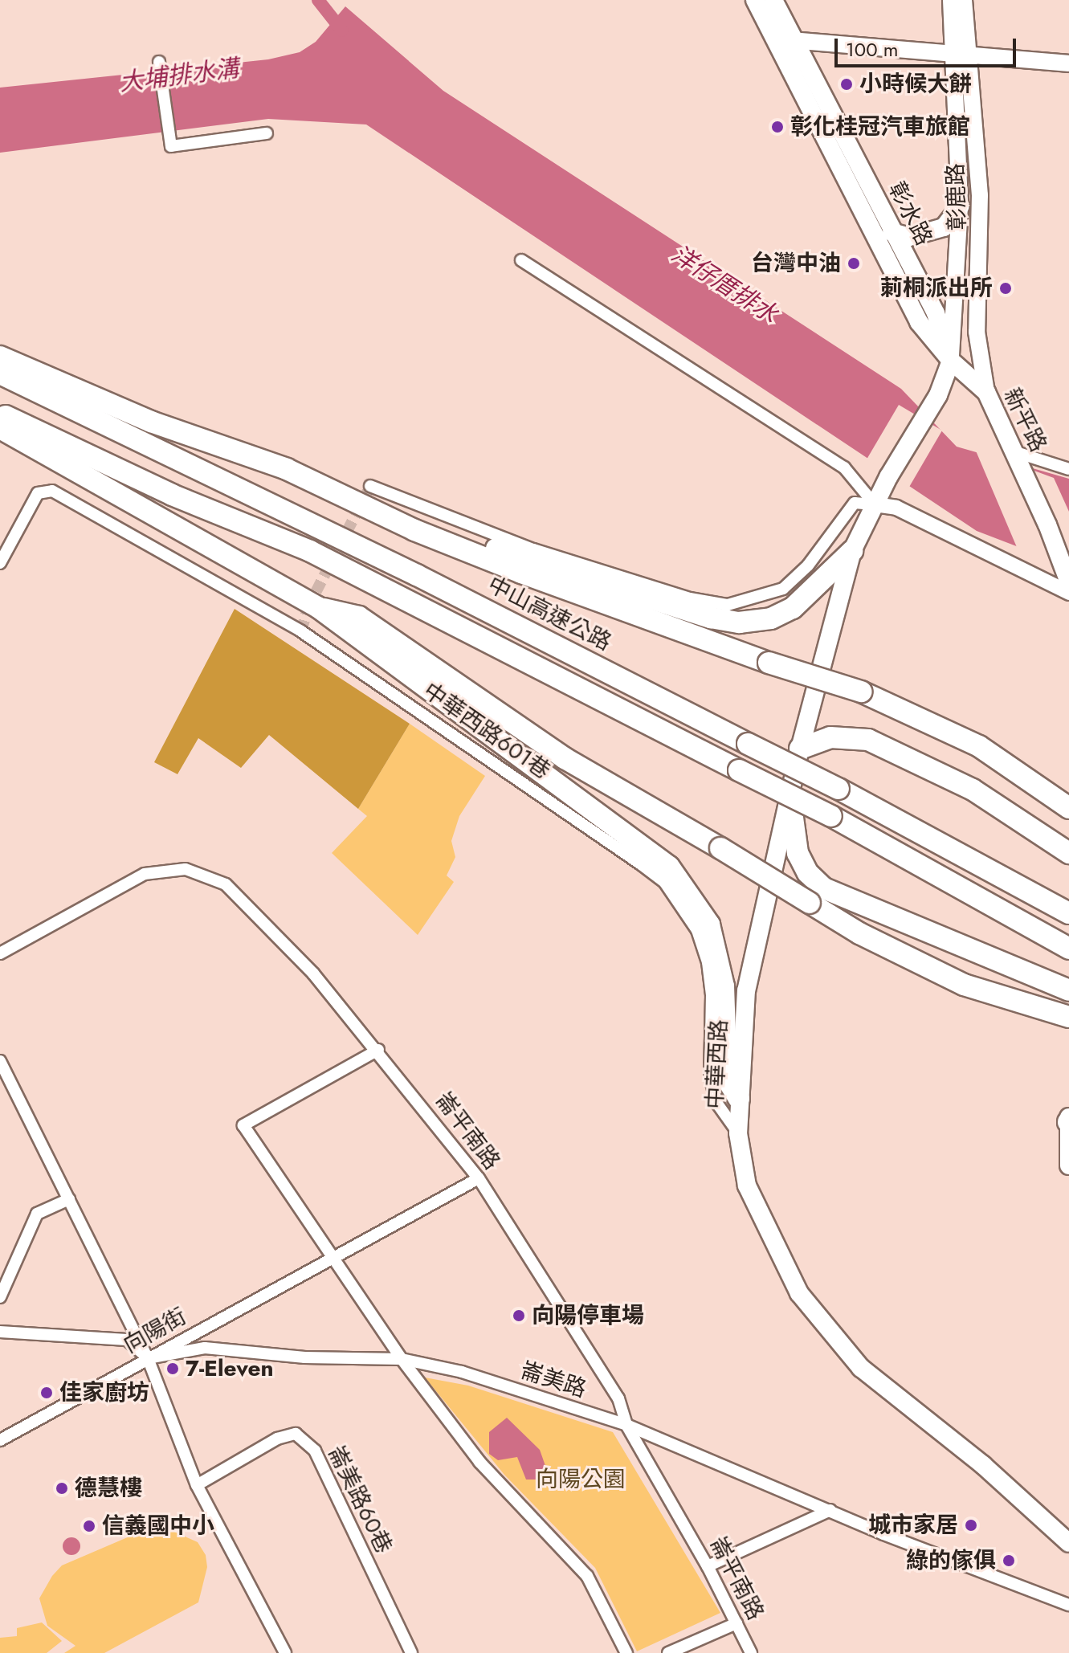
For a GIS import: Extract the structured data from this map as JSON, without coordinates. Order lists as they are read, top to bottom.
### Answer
{
  "streets": {
    "highway": ["中山高速公路"],
    "main road": [
      "彰鹿路",
      "彰水路",
      "新平路",
      "中華西路"
    ],
    "street": [
      "中華西路601巷",
      "崙平南路",
      "向陽街",
      "崙美路",
      "崙美路60巷"
    ]
  },
  "crossings": [
    ["彰鹿路", "彰水路"],
    ["彰鹿路", "新平路"],
    ["彰鹿路", "中華西路"],
    ["彰水路", "新平路"],
    ["彰水路", "中華西路"],
    ["新平路", "中華西路"],
    ["中華西路601巷", "中華西路"],
    ["崙平南路", "向陽街"],
    ["崙平南路", "崙美路"],
    ["向陽街", "崙美路"]
  ],
  "water": ["大埔排水溝", "洋仔厝排水"],
  "parks": ["向陽公園"],
  "places": [
    "小時候大餅",
    "彰化桂冠汽車旅館",
    "台灣中油",
    "莿桐派出所",
    "向陽停車場",
    "7-Eleven",
    "佳家廚坊",
    "德慧樓",
    "城市家居",
    "信義國中小",
    "綠的傢俱"
  ],
  "scale_bar": "100 m"
}
